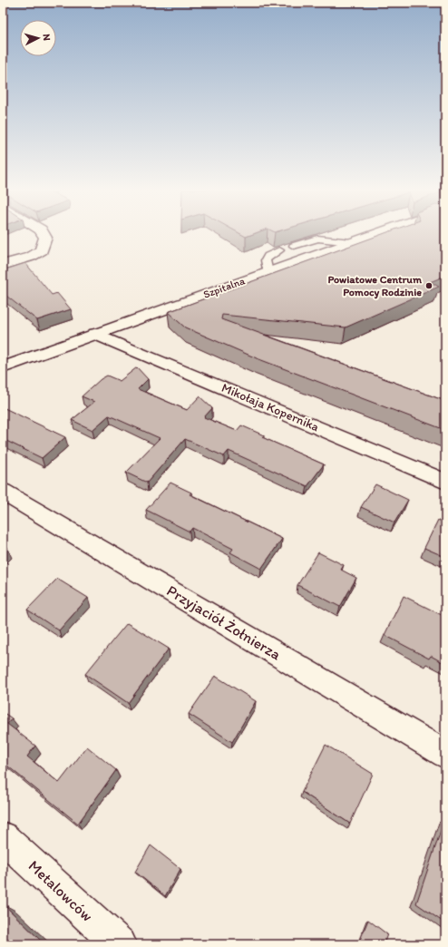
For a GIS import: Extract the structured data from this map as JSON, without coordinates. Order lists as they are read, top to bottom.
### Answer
{
  "streets": {
    "street": [
      "Szpitalna",
      "Mikołaja Kopernika",
      "Przyjaciół Żołnierza",
      "Metalowców"
    ]
  },
  "crossings": [
    ["Szpitalna", "Mikołaja Kopernika"]
  ],
  "places": ["Powiatowe Centrum Pomocy Rodzinie"],
  "north": "right"
}
